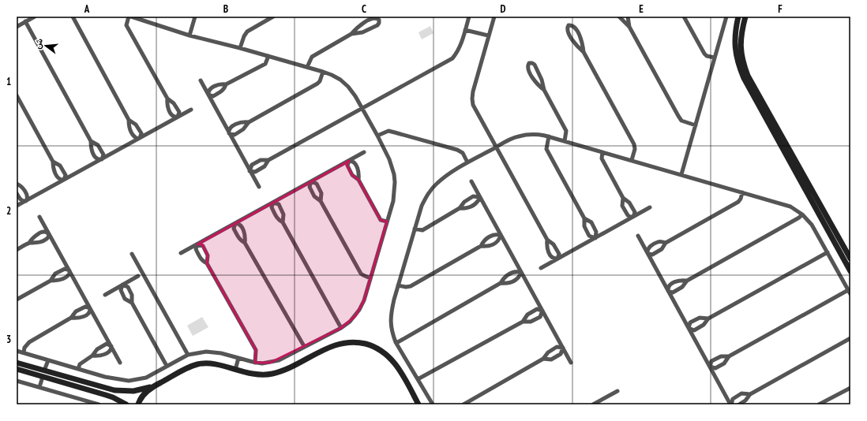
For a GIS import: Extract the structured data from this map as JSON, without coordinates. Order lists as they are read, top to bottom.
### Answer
{
  "north": "left",
  "grid": {
    "columns": [
      "A",
      "B",
      "C",
      "D",
      "E",
      "F"
    ],
    "rows": ["1", "2", "3"]
  }
}
